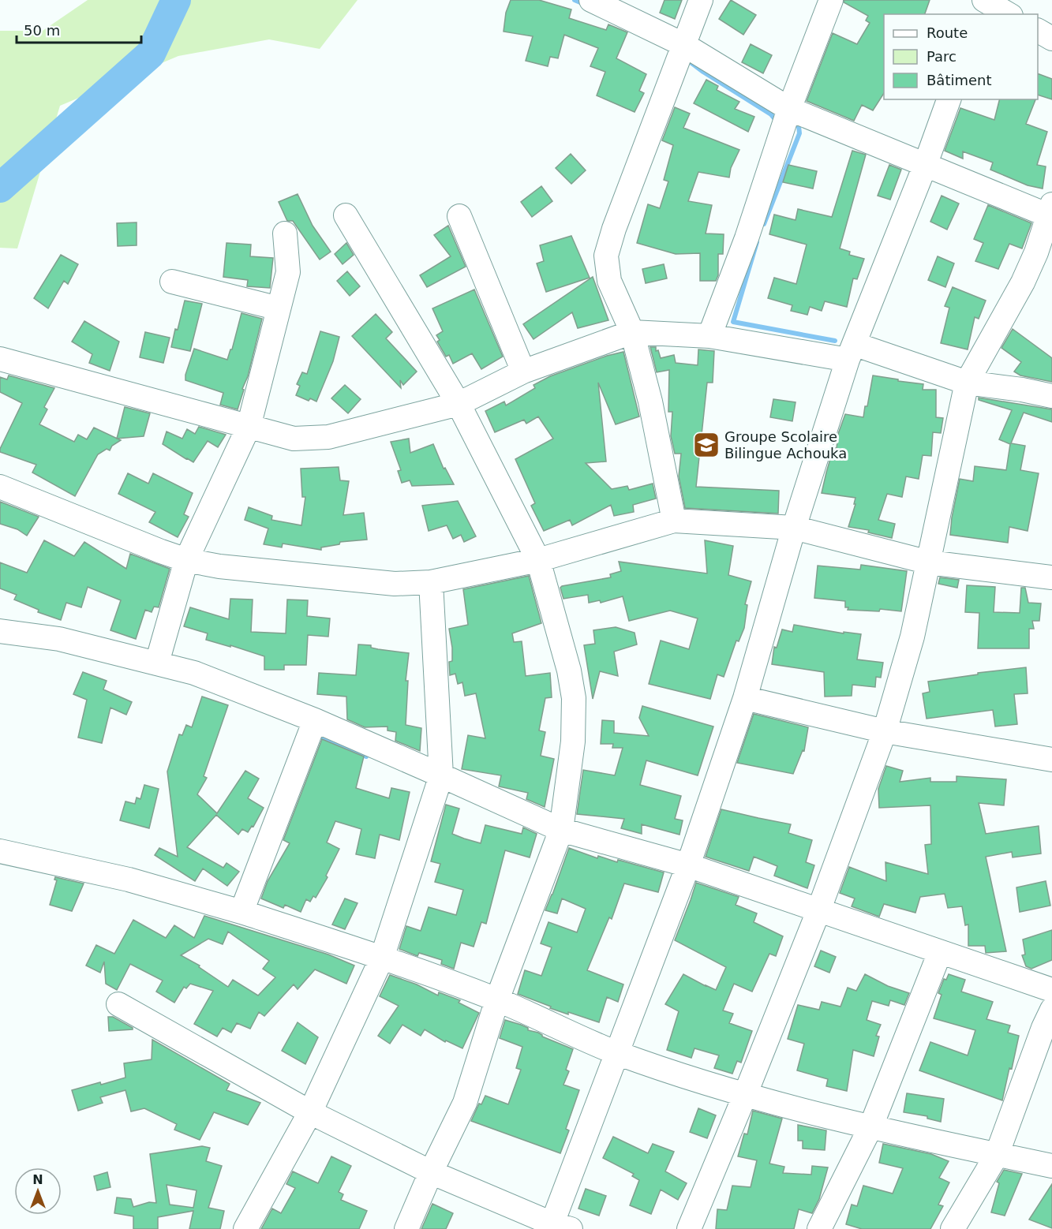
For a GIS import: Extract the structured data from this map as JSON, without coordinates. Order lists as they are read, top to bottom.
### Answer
{
  "places": {
    "school or university": ["Groupe Scolaire Bilingue Achouka"]
  },
  "legend": ["Route", "Parc", "Bâtiment"],
  "scale_bar": "50 m",
  "north": "top"
}
